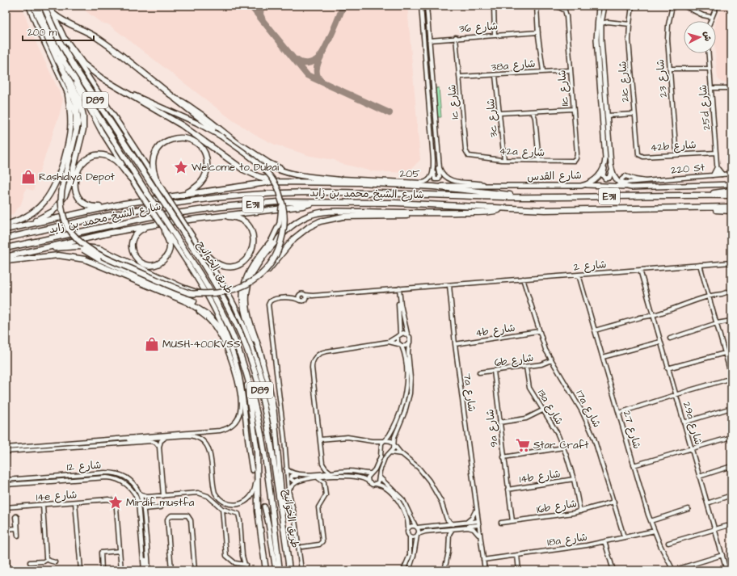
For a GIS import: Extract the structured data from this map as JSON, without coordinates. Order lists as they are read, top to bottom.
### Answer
{
  "streets": {
    "highway": [
      "D89",
      "شارع الشيخ محمد بن زايد",
      "E311",
      "طريق الخوانيج"
    ],
    "main road": ["شارع القدس"],
    "street": [
      "شارع 36",
      "38a شارع",
      "شارع 23",
      "21c شارع",
      "11c شارع",
      "1c شارع",
      "25d شارع",
      "3c شارع",
      "42b شارع",
      "42a شارع",
      "220 St",
      "205",
      "شارع 2",
      "4b شارع",
      "6b شارع",
      "7a شارع",
      "13a شارع",
      "17a شارع",
      "29a شارع",
      "9a شارع",
      "شارع 27",
      "شارع 12",
      "14b شارع",
      "14e شارع",
      "16b شارع",
      "18a شارع"
    ]
  },
  "crossings": [
    ["شارع 36", "1c شارع"],
    ["38a شارع", "11c شارع"],
    ["38a شارع", "1c شارع"],
    ["38a شارع", "3c شارع"],
    ["شارع 23", "42b شارع"],
    ["21c شارع", "42b شارع"],
    ["11c شارع", "42a شارع"],
    ["1c شارع", "42a شارع"],
    ["25d شارع", "42b شارع"],
    ["25d شارع", "220 St"],
    ["3c شارع", "42a شارع"],
    ["شارع 2", "7a شارع"],
    ["شارع 2", "17a شارع"],
    ["شارع 2", "29a شارع"],
    ["شارع 2", "شارع 27"],
    ["4b شارع", "7a شارع"],
    ["4b شارع", "17a شارع"],
    ["6b شارع", "13a شارع"],
    ["6b شارع", "17a شارع"],
    ["6b شارع", "9a شارع"],
    ["7a شارع", "18a شارع"],
    ["13a شارع", "14b شارع"],
    ["13a شارع", "16b شارع"],
    ["17a شارع", "16b شارع"],
    ["17a شارع", "18a شارع"],
    ["9a شارع", "14b شارع"],
    ["9a شارع", "16b شارع"],
    ["شارع 27", "18a شارع"]
  ],
  "places": {
    "place": ["Welcome to Dubai", "Mirdif mustfa"],
    "shop": ["Rashidiya Depot", "MUSH-400KVSS"],
    "supermarket": ["Star Craft"]
  },
  "scale_bar": "200 m",
  "north": "right"
}
